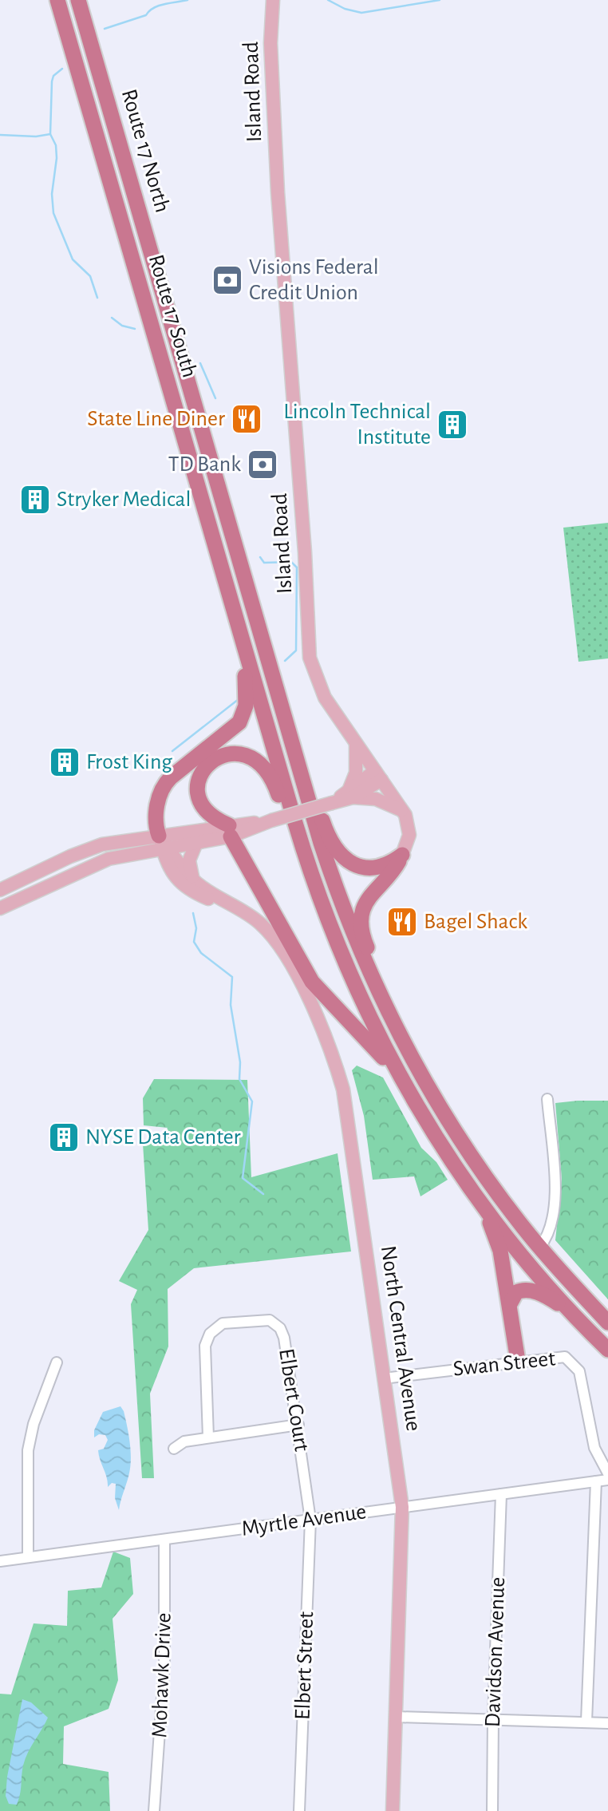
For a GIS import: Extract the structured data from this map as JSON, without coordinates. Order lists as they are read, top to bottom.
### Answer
{
  "streets": {
    "highway": ["Route 17 North", "Route 17 South"],
    "main road": ["Island Road", "North Central Avenue"],
    "street": [
      "Swan Street",
      "Elbert Court",
      "Myrtle Avenue",
      "Davidson Avenue",
      "Elbert Street",
      "Mohawk Drive"
    ]
  },
  "crossings": [
    ["North Central Avenue", "Swan Street"],
    ["North Central Avenue", "Myrtle Avenue"],
    ["Elbert Court", "Myrtle Avenue"],
    ["Elbert Court", "Elbert Street"],
    ["Myrtle Avenue", "Davidson Avenue"],
    ["Myrtle Avenue", "Elbert Street"],
    ["Myrtle Avenue", "Mohawk Drive"]
  ],
  "places": {
    "bank": ["Visions Federal Credit Union", "TD Bank"],
    "restaurant": ["State Line Diner", "Bagel Shack"],
    "building": [
      "Lincoln Technical Institute",
      "Stryker Medical",
      "Frost King",
      "NYSE Data Center"
    ]
  }
}
